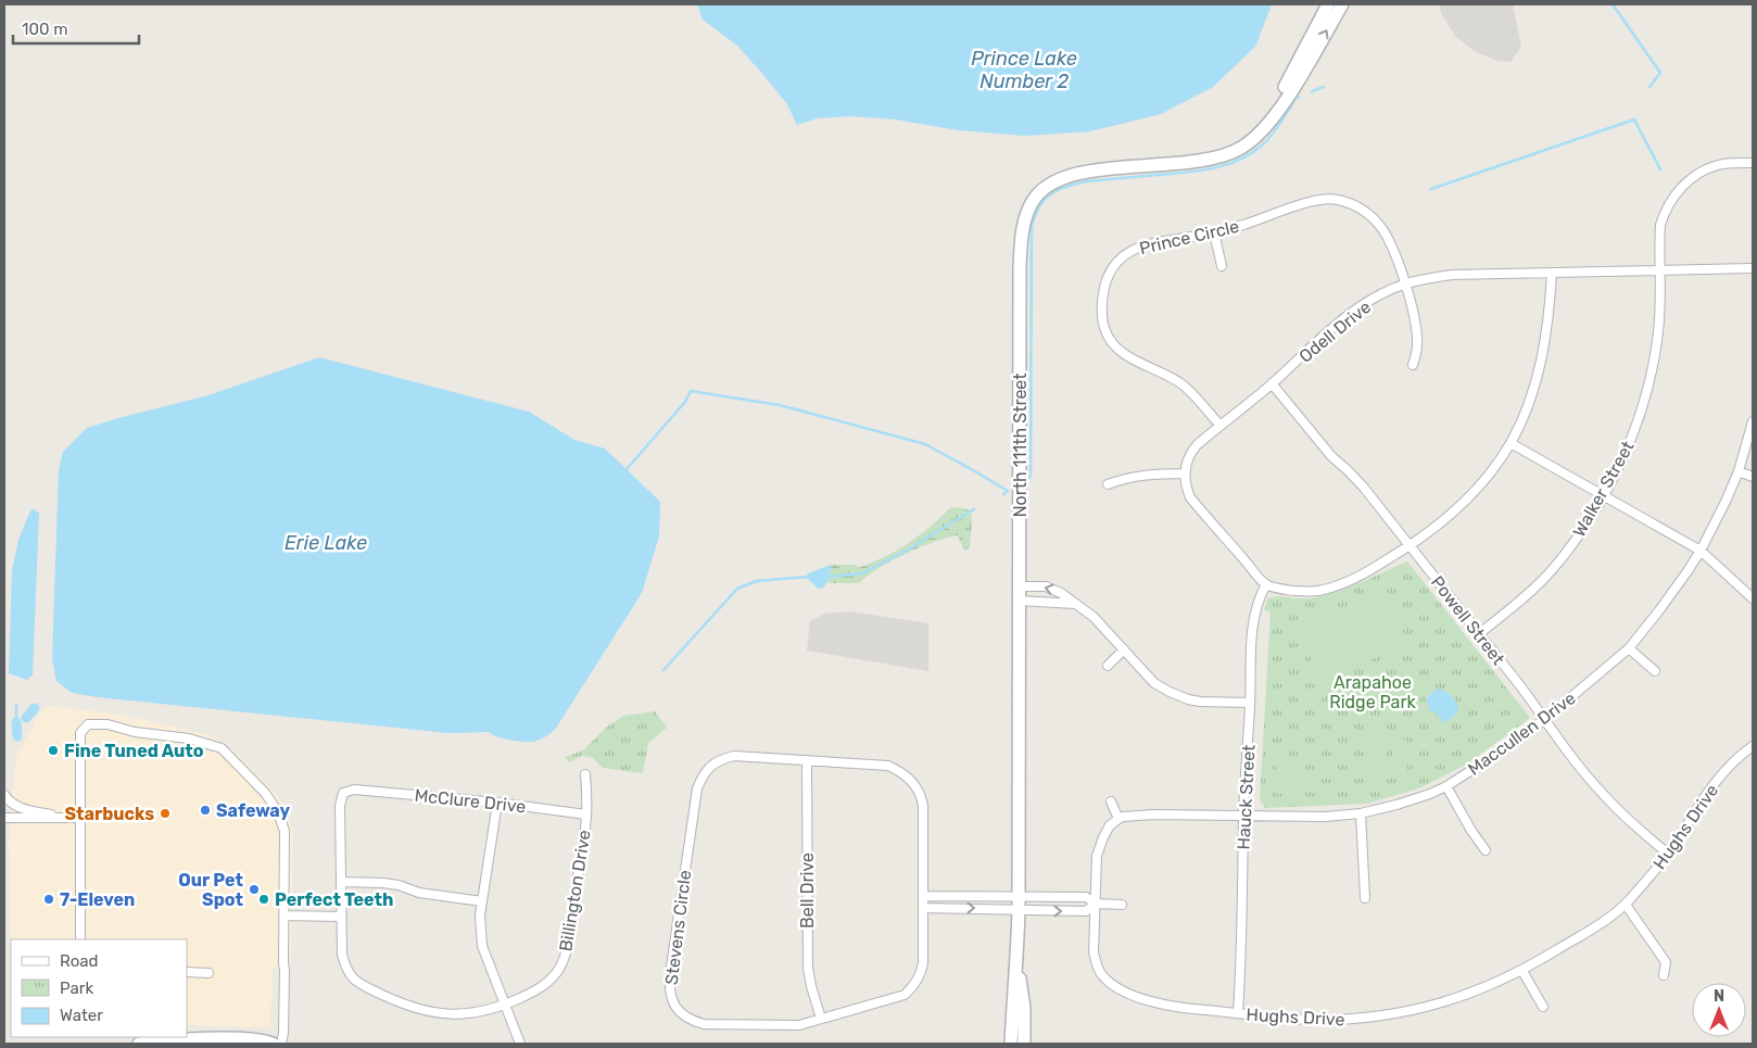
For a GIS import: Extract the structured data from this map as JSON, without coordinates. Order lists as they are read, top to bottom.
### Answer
{
  "streets": {
    "street": [
      "Prince Circle",
      "Odell Drive",
      "North 111th Street",
      "Walker Street",
      "Powell Street",
      "Maccullen Drive",
      "Hauck Street",
      "McClure Drive",
      "Hughs Drive",
      "Billington Drive",
      "Bell Drive",
      "Stevens Circle"
    ]
  },
  "crossings": [
    ["Prince Circle", "Odell Drive"],
    ["Odell Drive", "Walker Street"],
    ["Odell Drive", "Powell Street"],
    ["Walker Street", "Powell Street"],
    ["Powell Street", "Maccullen Drive"],
    ["Powell Street", "Hughs Drive"],
    ["Maccullen Drive", "Hauck Street"],
    ["Maccullen Drive", "Hughs Drive"],
    ["Hauck Street", "Hughs Drive"],
    ["McClure Drive", "Billington Drive"],
    ["Bell Drive", "Stevens Circle"]
  ],
  "water": ["Prince Lake Number 2", "Erie Lake"],
  "parks": ["Arapahoe Ridge Park"],
  "places": [
    "Fine Tuned Auto",
    "Safeway",
    "Starbucks",
    "Our Pet Spot",
    "7-Eleven",
    "Perfect Teeth"
  ],
  "legend": ["Road", "Park", "Water"],
  "scale_bar": "100 m",
  "north": "top"
}
